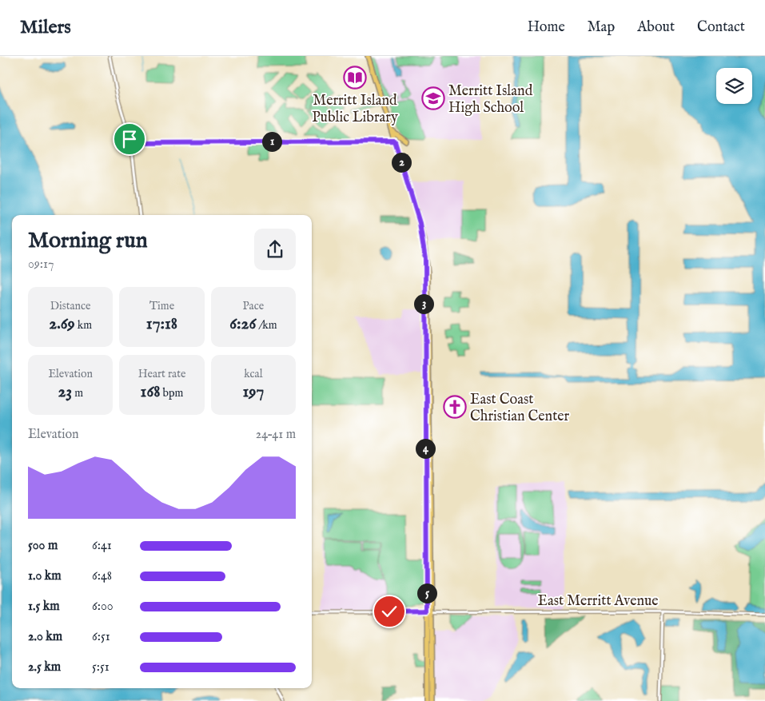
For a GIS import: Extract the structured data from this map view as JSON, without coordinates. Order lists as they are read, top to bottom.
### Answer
{
  "streets": {
    "street": ["East Merritt Avenue"]
  },
  "places": {
    "library": ["Merritt Island Public Library"],
    "school or university": ["Merritt Island High School"],
    "church": ["East Coast Christian Center"]
  },
  "page": {
    "header": "Milers",
    "nav": [
      "Home",
      "Map",
      "About",
      "Contact"
    ],
    "pins": [
      "1",
      "2",
      "3",
      "4",
      "5"
    ],
    "heading": ["Morning run", "09:17"],
    "stats": [
      ["Distance", "2.69 km"],
      ["Time", "17:18"],
      ["Pace", "6:26 /km"],
      ["Elevation", "23 m"],
      ["Heart rate", "168 bpm"],
      ["kcal", "197"]
    ],
    "chart": ["Elevation", "24–41 m"],
    "list": [
      {
        "name": "500 m",
        "note": "6:41"
      },
      {
        "name": "1.0 km",
        "note": "6:48"
      },
      {
        "name": "1.5 km",
        "note": "6:00"
      },
      {
        "name": "2.0 km",
        "note": "6:51"
      },
      {
        "name": "2.5 km",
        "note": "5:51"
      }
    ]
  }
}
